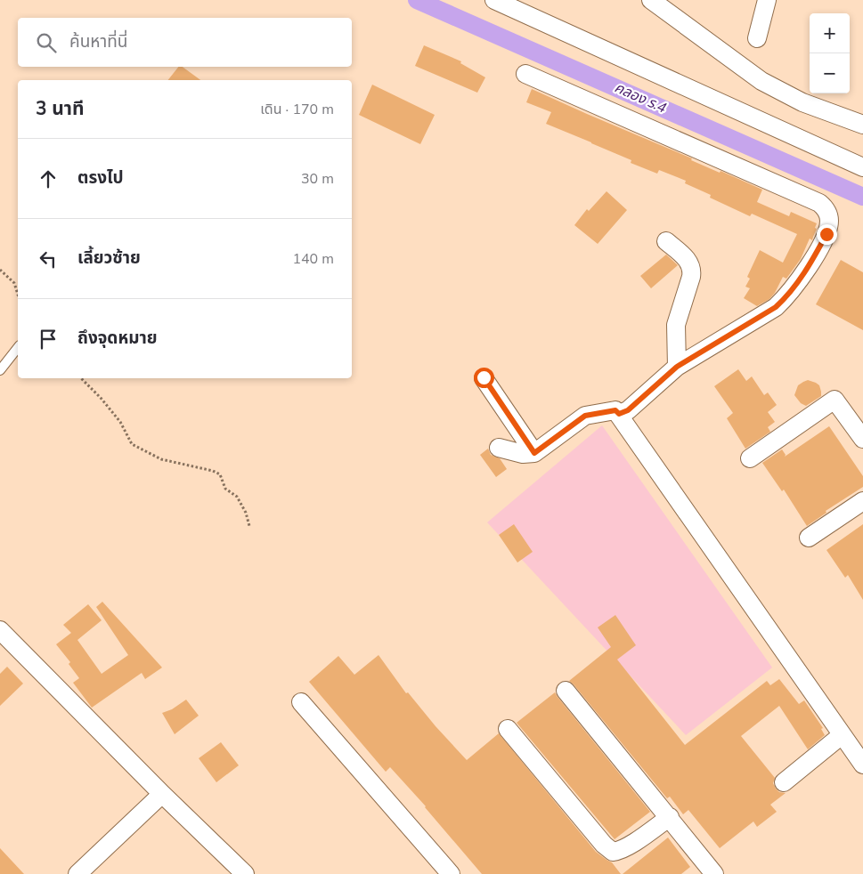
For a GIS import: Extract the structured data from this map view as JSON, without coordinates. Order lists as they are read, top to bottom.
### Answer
{
  "water": ["คลอง ร.4"],
  "page": {
    "map_buttons": ["+", "−"],
    "search": "ค้นหาที่นี่",
    "heading": ["3 นาที", "เดิน · 170 m"],
    "list": [
      ["ตรงไป", "30 m"],
      ["เลี้ยวซ้าย", "140 m"],
      "ถึงจุดหมาย"
    ]
  }
}
